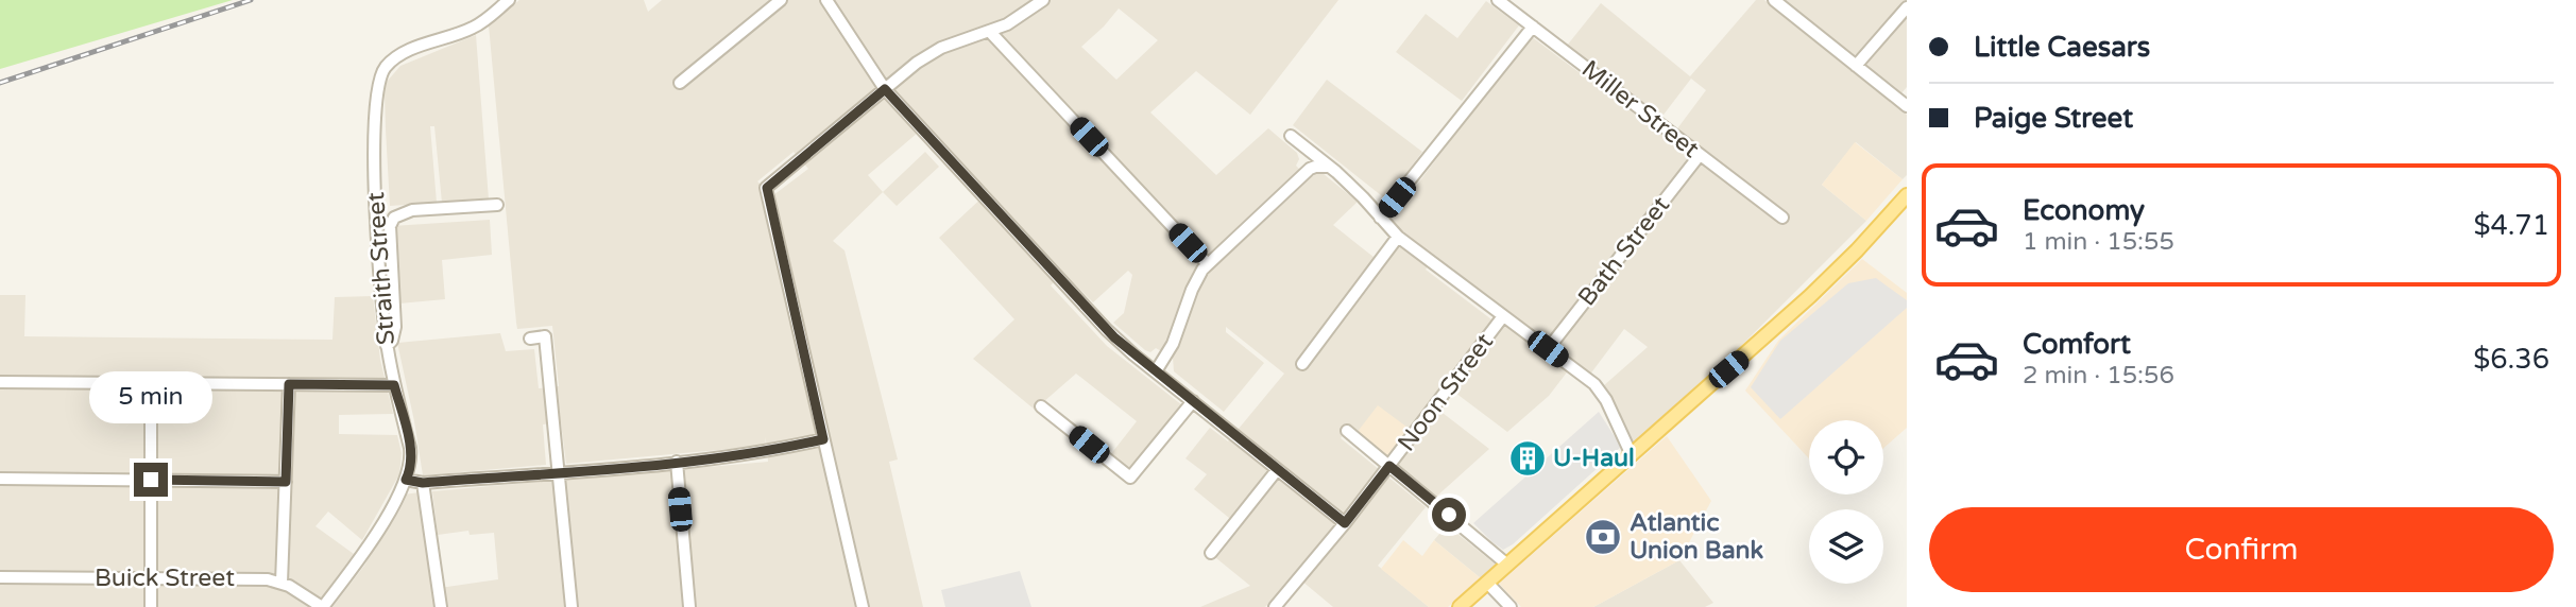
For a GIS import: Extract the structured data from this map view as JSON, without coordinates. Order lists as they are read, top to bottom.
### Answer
{
  "streets": {
    "street": [
      "Miller Street",
      "Bath Street",
      "Straith Street",
      "Noon Street",
      "Buick Street"
    ]
  },
  "crossings": [
    ["Miller Street", "Bath Street"],
    ["Straith Street", "Buick Street"]
  ],
  "places": {
    "building": ["U-Haul"],
    "bank": ["Atlantic Union Bank"]
  },
  "page": {
    "banner": ["Little Caesars", "Paige Street"],
    "list": [
      {
        "name": "Economy",
        "note": "1 min · 15:55",
        "value": "$4.71"
      },
      {
        "name": "Comfort",
        "note": "2 min · 15:56",
        "value": "$6.36"
      }
    ],
    "bubble": "5 min",
    "buttons": "Confirm"
  }
}
